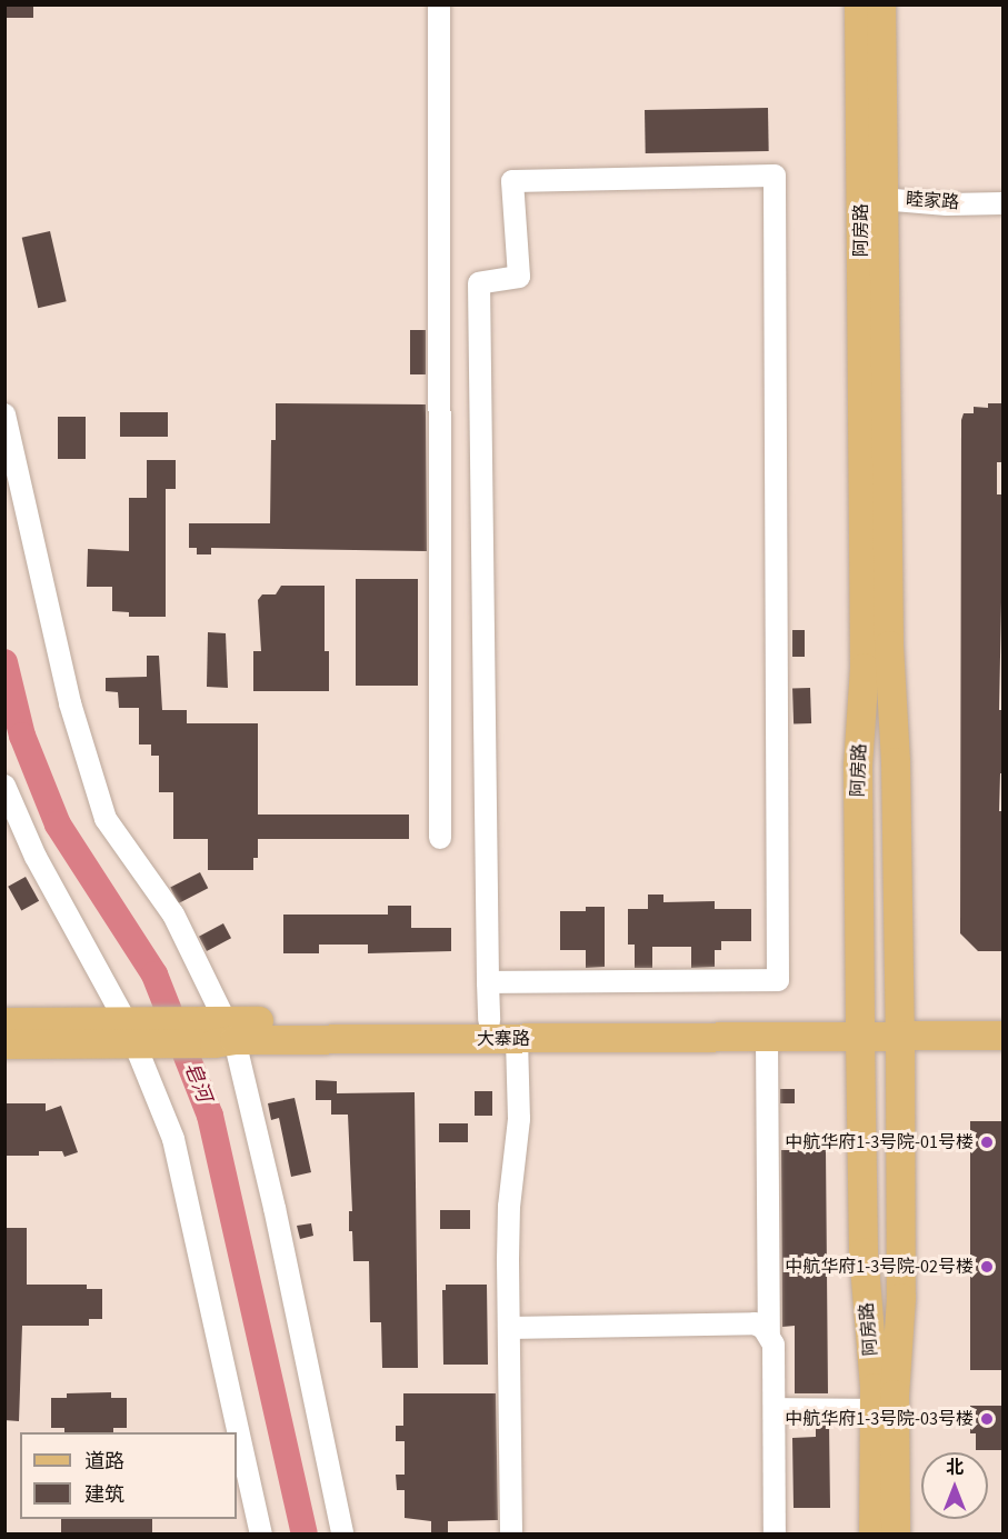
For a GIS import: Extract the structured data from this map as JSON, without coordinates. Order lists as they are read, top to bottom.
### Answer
{
  "streets": {
    "main road": ["阿房路", "大寨路"],
    "street": ["睦家路"]
  },
  "crossings": [
    ["睦家路", "阿房路"],
    ["阿房路", "大寨路"]
  ],
  "water": ["皂河"],
  "places": ["中航华府1-3号院-01号楼", "中航华府1-3号院-02号楼", "中航华府1-3号院-03号楼"],
  "legend": ["道路", "建筑"],
  "north": "top"
}
